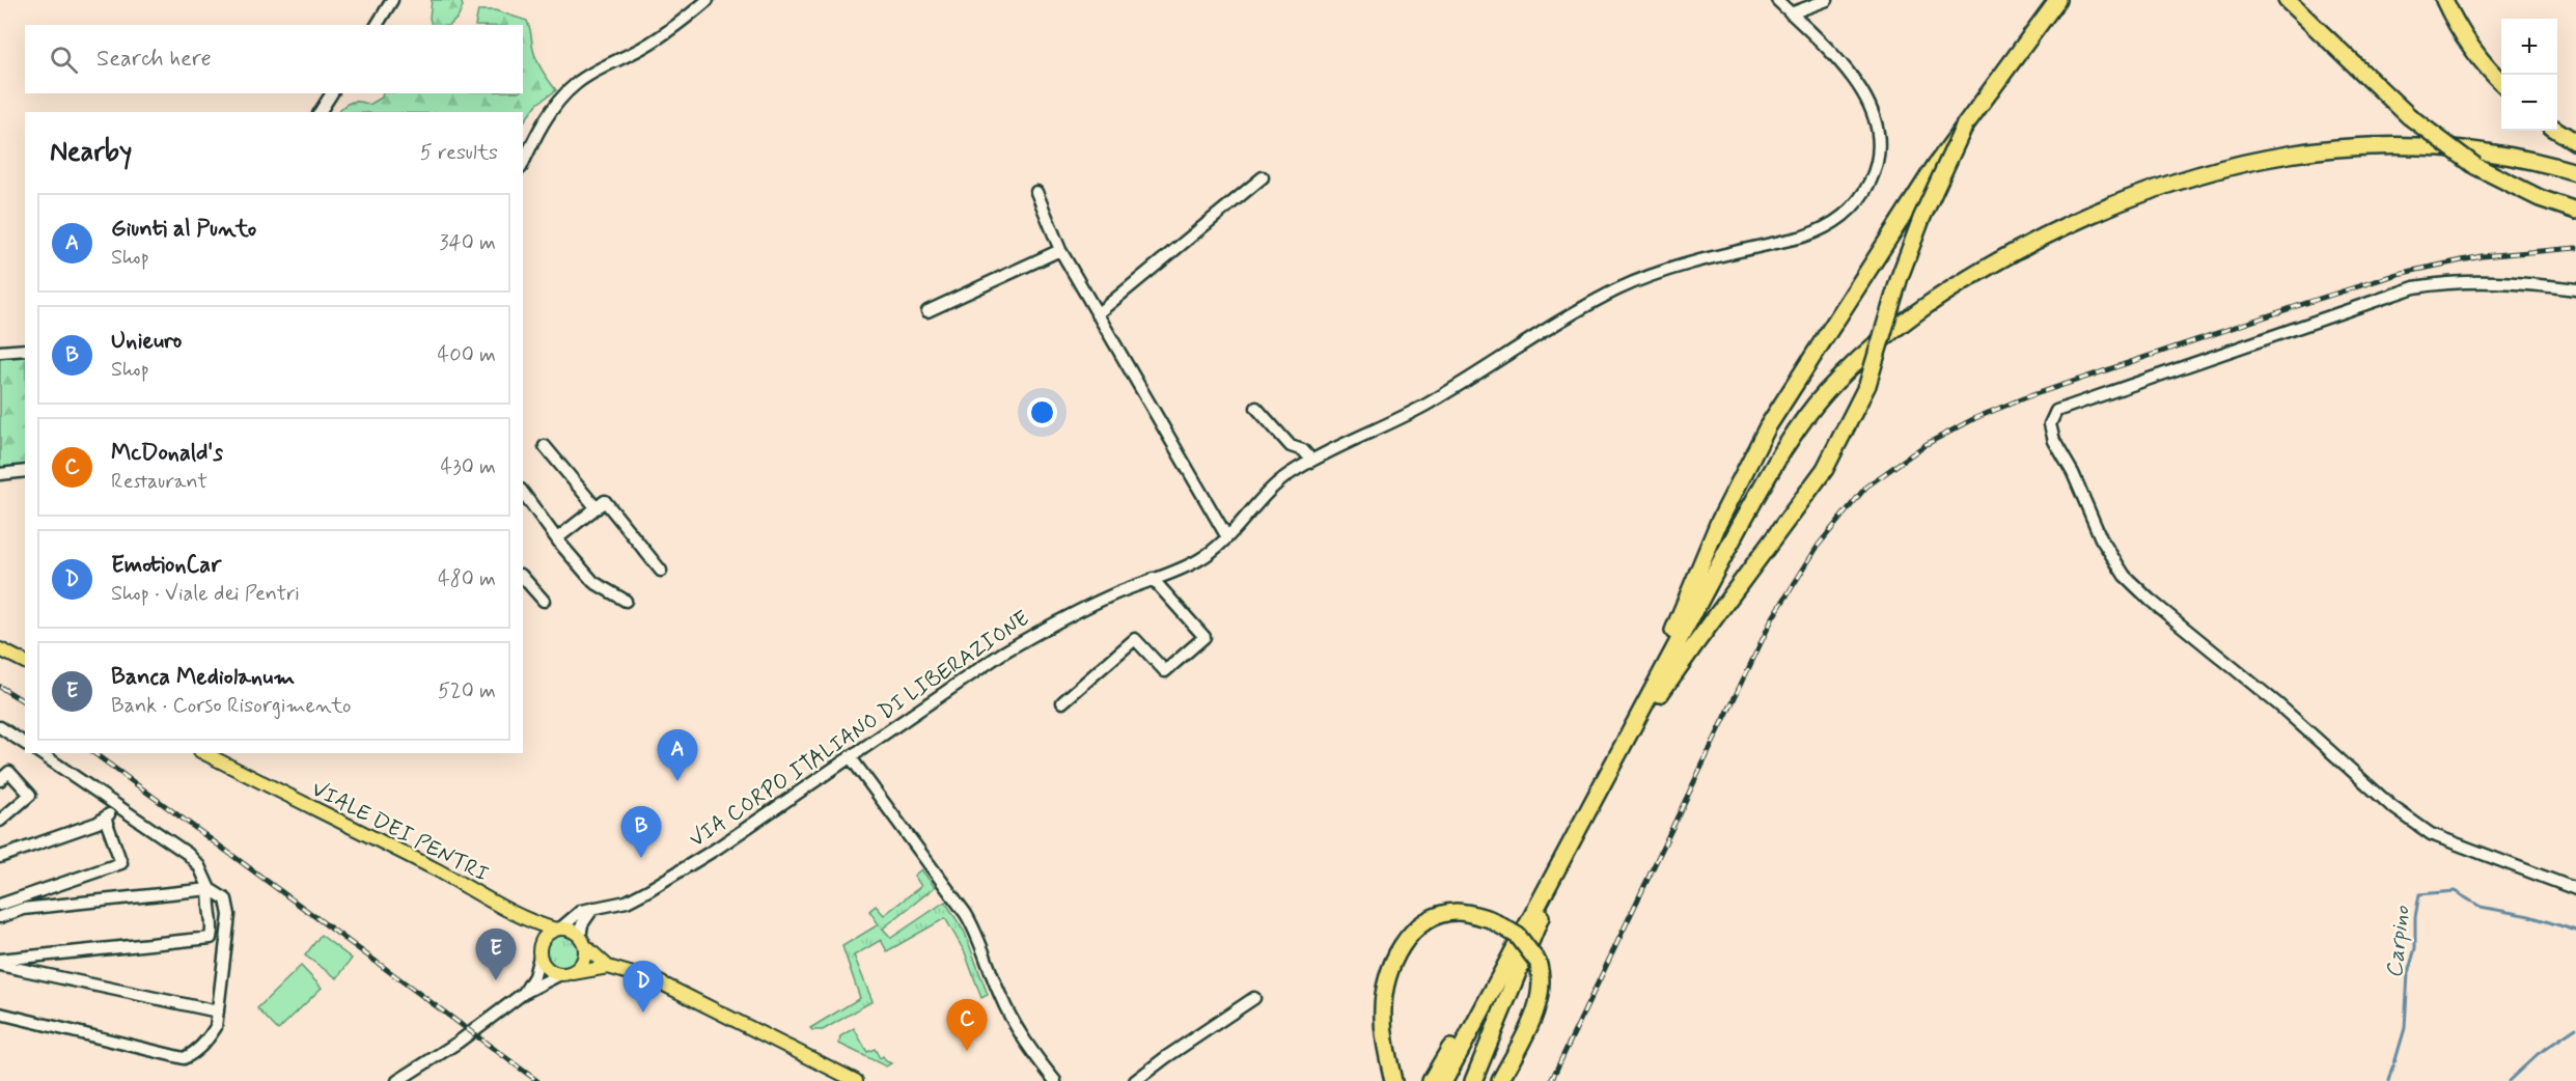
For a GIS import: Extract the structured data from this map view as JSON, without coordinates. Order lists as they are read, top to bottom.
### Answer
{
  "streets": {
    "main road": ["VIALE DEI PENTRI"],
    "street": ["VIA CORPO ITALIANO DI LIBERAZIONE"]
  },
  "crossings": [
    ["VIA CORPO ITALIANO DI LIBERAZIONE", "VIALE DEI PENTRI"]
  ],
  "water": ["Carpino"],
  "page": {
    "map_buttons": ["+", "−"],
    "search": "Search here",
    "heading": ["Nearby", "5 results"],
    "list": [
      {
        "mark": "A",
        "name": "Giunti al Punto",
        "note": "Shop",
        "value": "340 m"
      },
      {
        "mark": "B",
        "name": "Unieuro",
        "note": "Shop",
        "value": "400 m"
      },
      {
        "mark": "C",
        "name": "McDonald's",
        "note": "Restaurant",
        "value": "430 m"
      },
      {
        "mark": "D",
        "name": "EmotionCar",
        "note": "Shop · Viale dei Pentri",
        "value": "480 m"
      },
      {
        "mark": "E",
        "name": "Banca Mediolanum",
        "note": "Bank · Corso Risorgimento",
        "value": "520 m"
      }
    ],
    "pins": [
      "A",
      "B",
      "E",
      "D",
      "C"
    ]
  }
}
